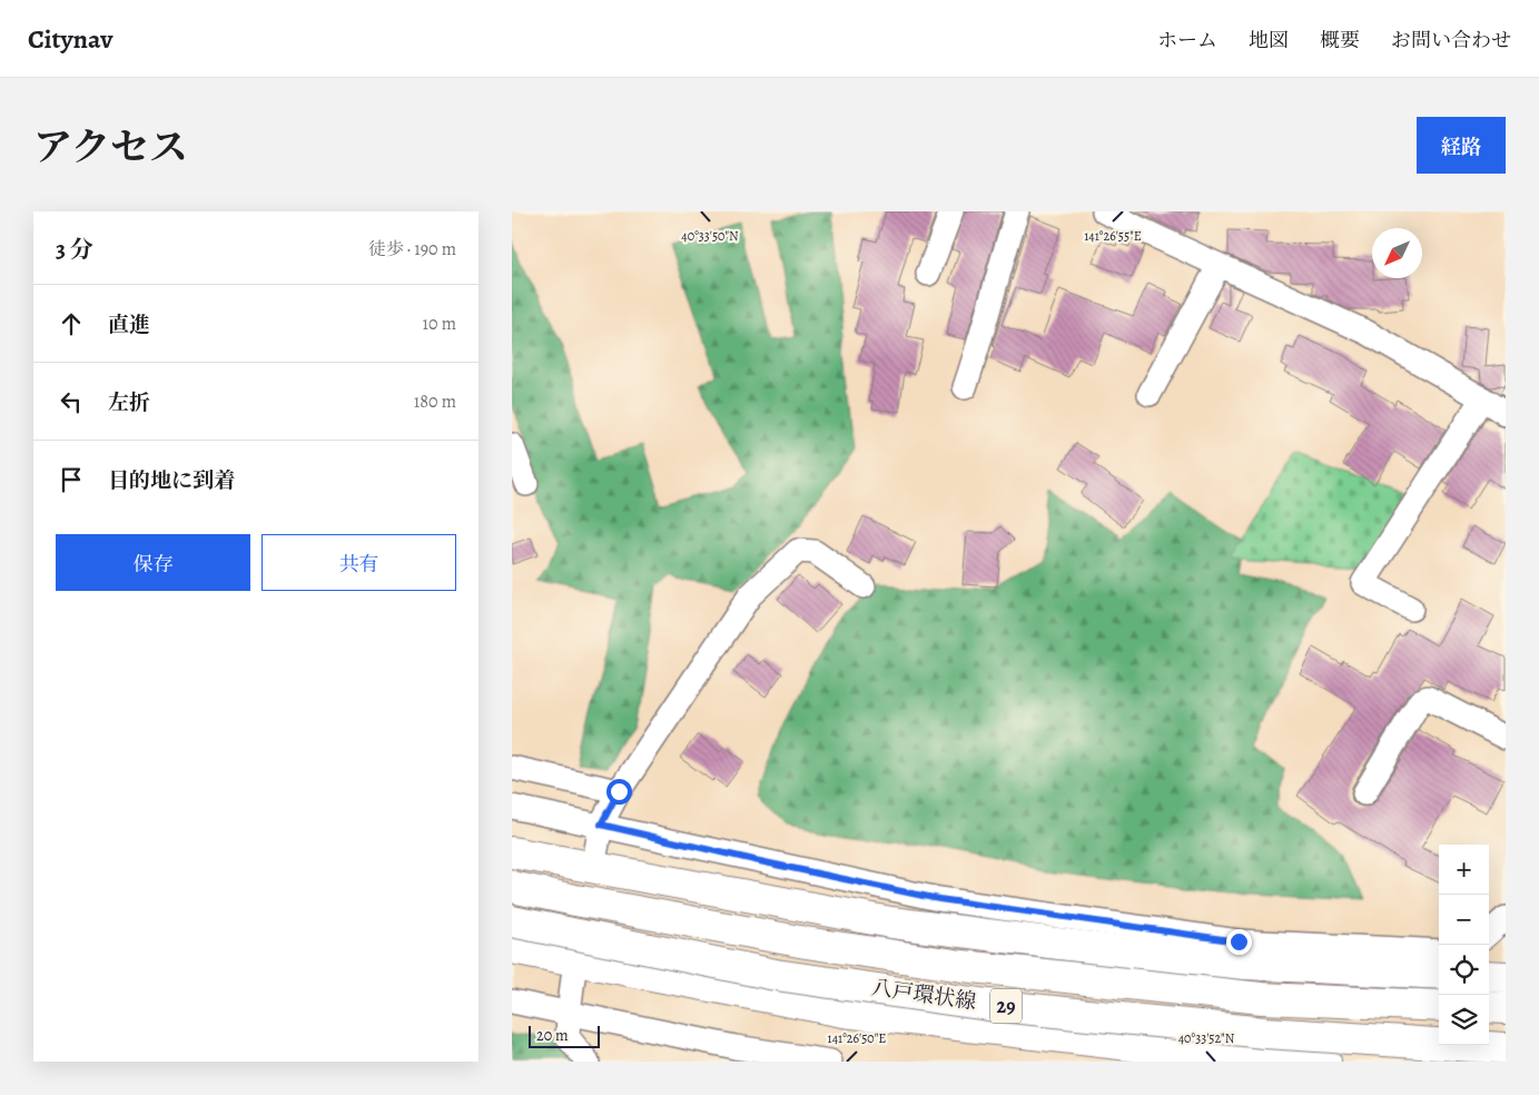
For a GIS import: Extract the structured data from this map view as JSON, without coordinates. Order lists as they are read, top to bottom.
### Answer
{
  "streets": {
    "main road": ["八戸環状線", "29"]
  },
  "scale_bar": "20 m",
  "north": "bottom left",
  "page": {
    "header": "Citynav",
    "nav": [
      "ホーム",
      "地図",
      "概要",
      "お問い合わせ"
    ],
    "title": "アクセス",
    "buttons": [
      "経路",
      ["保存", "共有"]
    ],
    "heading": ["3 分", "徒歩 · 190 m"],
    "list": [
      ["直進", "10 m"],
      ["左折", "180 m"],
      "目的地に到着"
    ],
    "map_buttons": ["+", "−"],
    "scale": "20 m"
  },
  "coordinates": [
    "141°26'55\"E",
    "40°33'50\"N",
    "40°33'52\"N",
    "141°26'50\"E"
  ]
}
